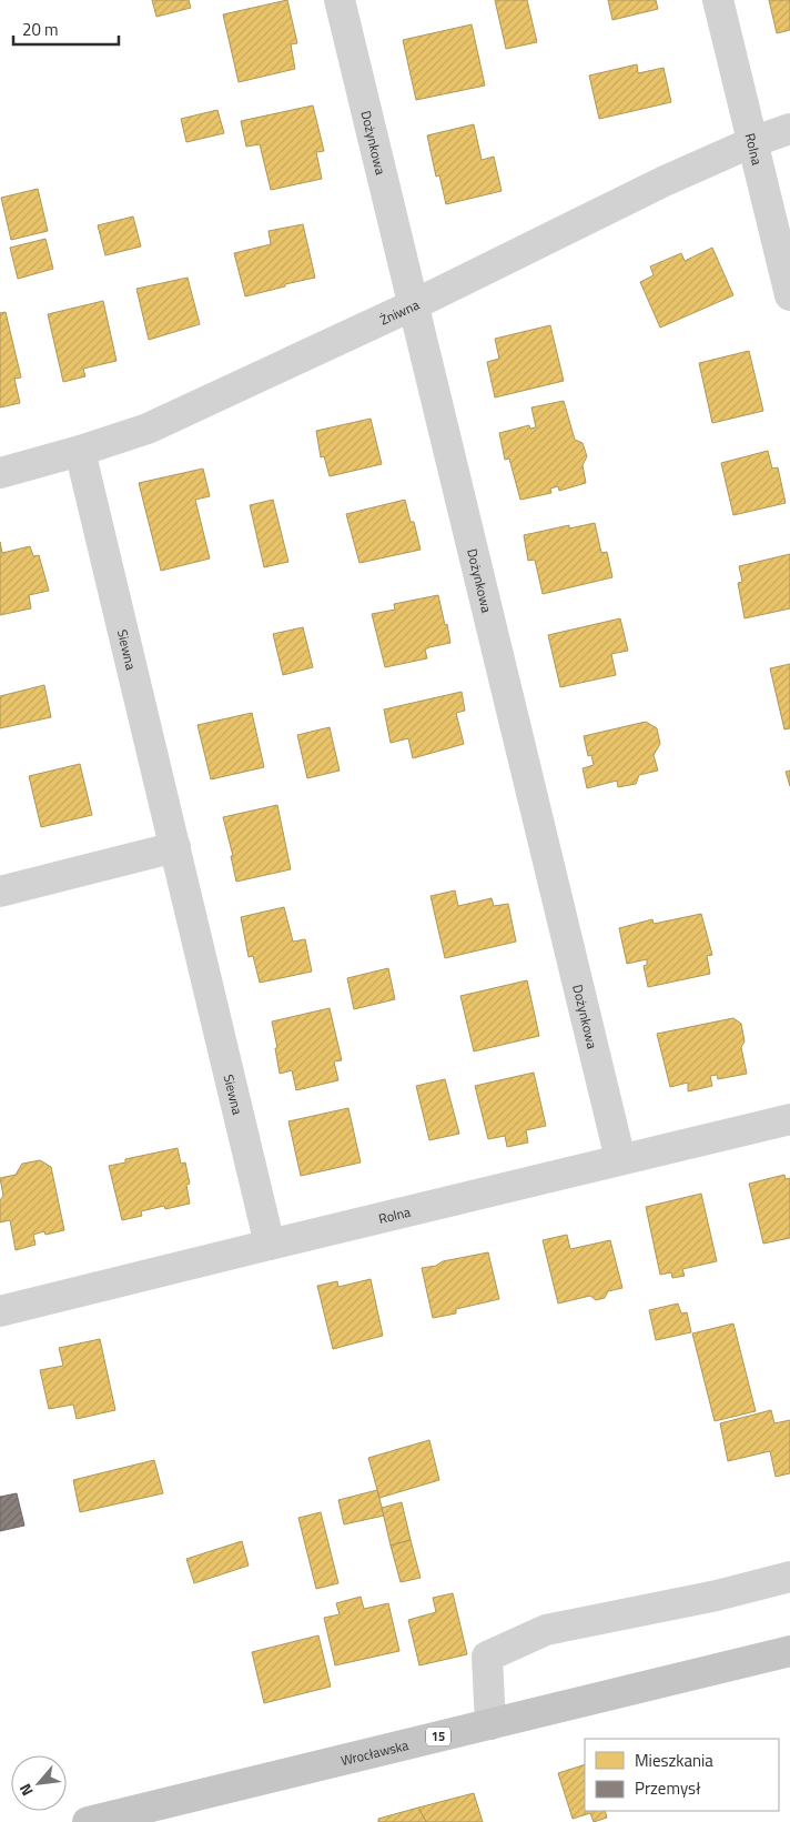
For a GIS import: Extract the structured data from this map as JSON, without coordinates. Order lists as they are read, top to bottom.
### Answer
{
  "streets": {
    "main road": ["15", "Wrocławska"],
    "street": [
      "Dożynkowa",
      "Rolna",
      "Żniwna",
      "Siewna"
    ]
  },
  "crossings": [
    ["Dożynkowa", "Rolna"],
    ["Dożynkowa", "Żniwna"],
    ["Rolna", "Żniwna"],
    ["Rolna", "Siewna"],
    ["Żniwna", "Siewna"]
  ],
  "legend": ["Mieszkania", "Przemysł"],
  "scale_bar": "20 m",
  "north": "bottom left"
}
